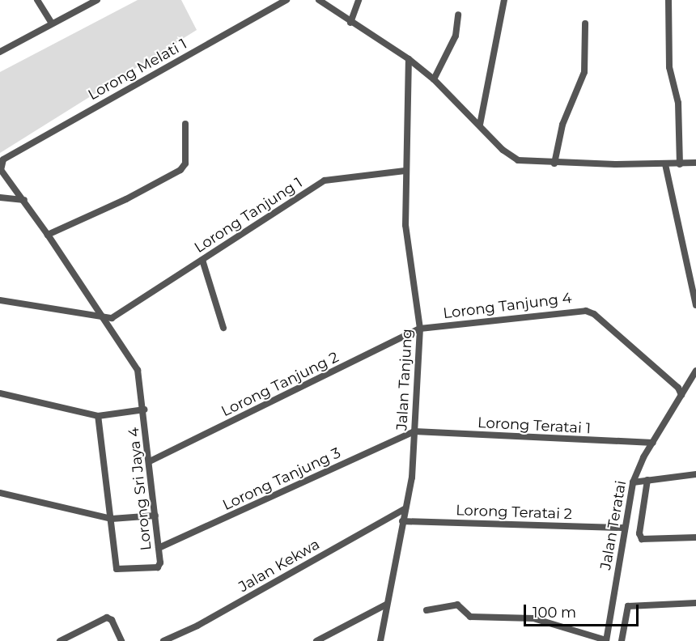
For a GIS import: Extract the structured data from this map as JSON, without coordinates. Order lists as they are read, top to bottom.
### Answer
{
  "streets": {
    "street": [
      "Lorong Melati 1",
      "Lorong Tanjung 1",
      "Lorong Tanjung 4",
      "Jalan Tanjung",
      "Lorong Tanjung 2",
      "Lorong Teratai 1",
      "Lorong Tanjung 3",
      "Lorong Sri Jaya 4",
      "Lorong Teratai 2",
      "Jalan Teratai",
      "Jalan Kekwa"
    ]
  },
  "crossings": [
    ["Lorong Tanjung 1", "Jalan Tanjung"],
    ["Lorong Tanjung 4", "Jalan Tanjung"],
    ["Lorong Tanjung 4", "Lorong Tanjung 2"],
    ["Lorong Tanjung 4", "Jalan Teratai"],
    ["Jalan Tanjung", "Lorong Tanjung 2"],
    ["Jalan Tanjung", "Lorong Teratai 1"],
    ["Jalan Tanjung", "Lorong Tanjung 3"],
    ["Jalan Tanjung", "Lorong Teratai 2"],
    ["Jalan Tanjung", "Jalan Kekwa"],
    ["Lorong Tanjung 2", "Lorong Sri Jaya 4"],
    ["Lorong Teratai 1", "Lorong Tanjung 3"],
    ["Lorong Teratai 1", "Jalan Teratai"],
    ["Lorong Tanjung 3", "Lorong Sri Jaya 4"],
    ["Lorong Teratai 2", "Jalan Teratai"]
  ],
  "scale_bar": "100 m"
}
